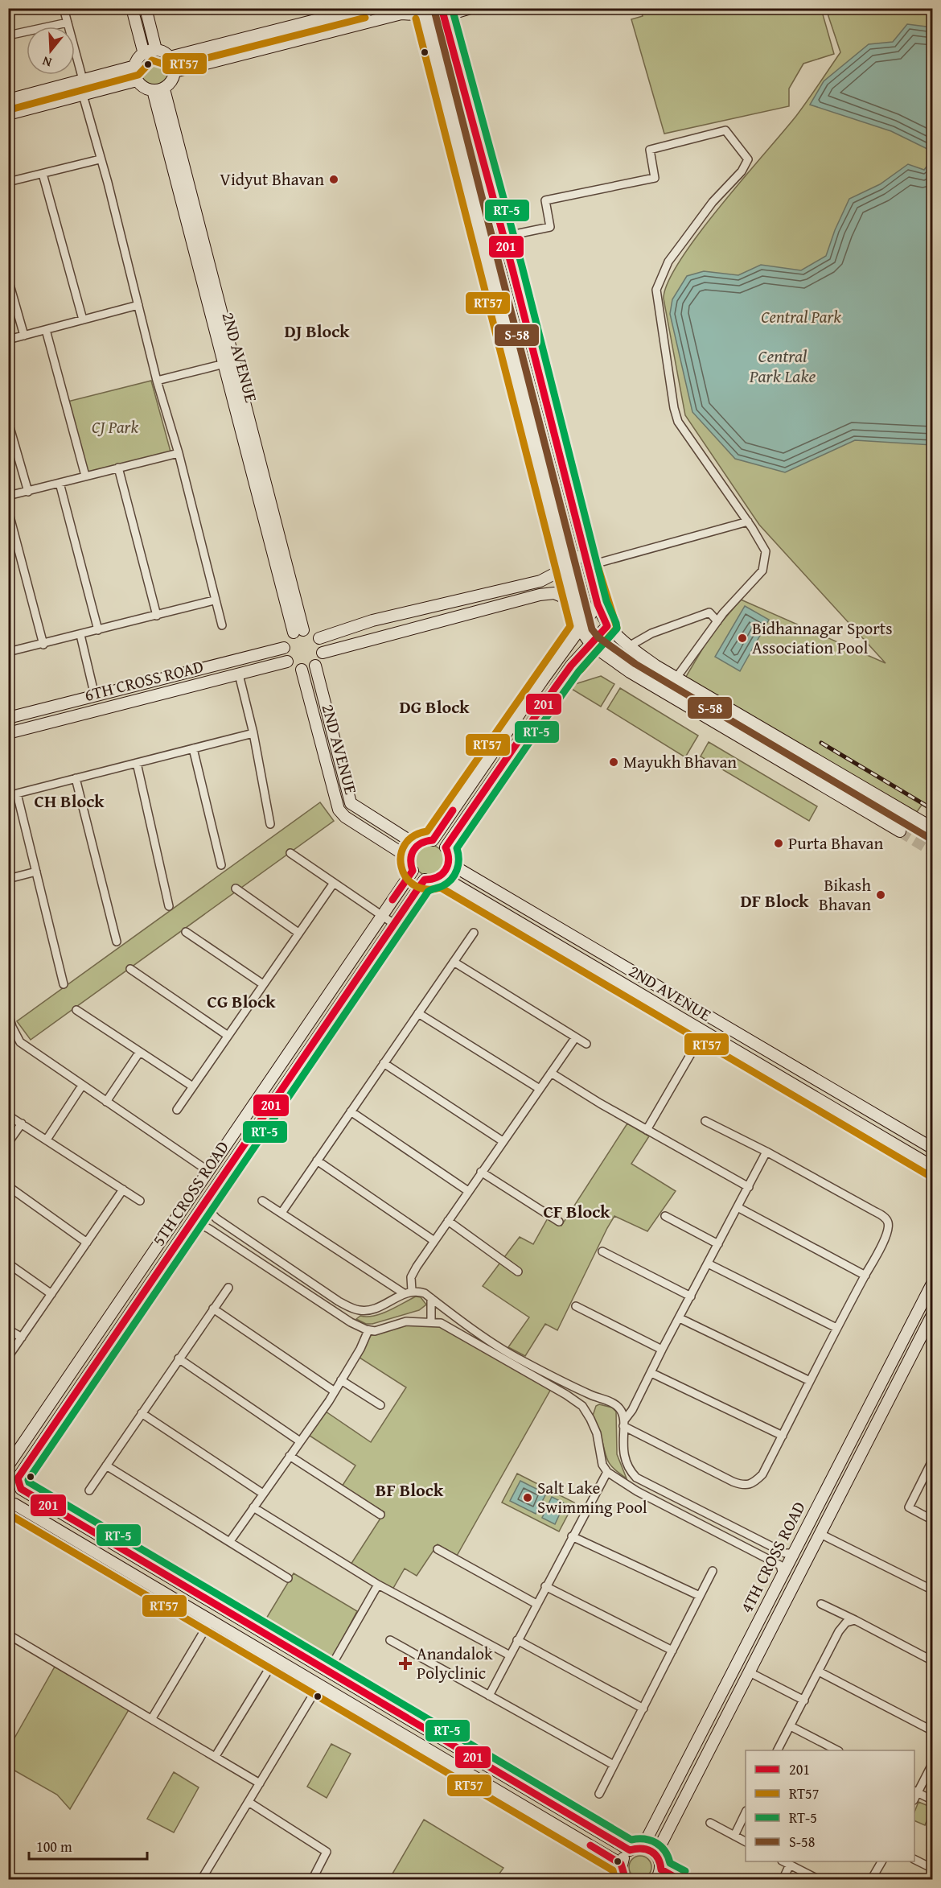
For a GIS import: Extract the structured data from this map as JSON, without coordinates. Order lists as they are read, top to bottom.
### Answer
{
  "streets": {
    "street": [
      "2ND AVENUE",
      "6TH CROSS ROAD",
      "5TH CROSS ROAD",
      "4TH CROSS ROAD"
    ]
  },
  "crossings": [
    ["2ND AVENUE", "6TH CROSS ROAD"],
    ["2ND AVENUE", "5TH CROSS ROAD"]
  ],
  "districts": [
    "DJ Block",
    "DG Block",
    "CH Block",
    "DF Block",
    "CG Block",
    "CF Block",
    "BF Block"
  ],
  "water": ["Central Park Lake"],
  "parks": ["Central Park", "CJ Park"],
  "places": {
    "other": [
      "Vidyut Bhavan",
      "Bidhannagar Sports Association Pool",
      "Mayukh Bhavan",
      "Purta Bhavan",
      "Bikash Bhavan",
      "Salt Lake Swimming Pool"
    ],
    "health": ["Anandalok Polyclinic"]
  },
  "lines": [
    "transit line 201",
    "transit line RT-5",
    "transit line S-58",
    "transit line RT57"
  ],
  "legend": [
    "201",
    "RT57",
    "RT-5",
    "S-58"
  ],
  "scale_bar": "100 m",
  "north": "bottom"
}
